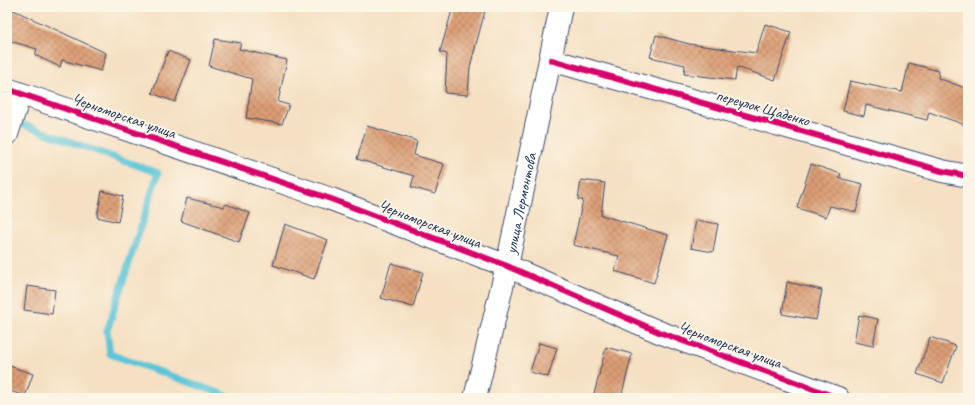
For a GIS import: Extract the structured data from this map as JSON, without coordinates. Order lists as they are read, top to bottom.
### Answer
{
  "streets": {
    "street": ["переулок Щаденко", "Черноморская улица", "улица Лермонтова"]
  },
  "crossings": [
    ["переулок Щаденко", "улица Лермонтова"],
    ["Черноморская улица", "улица Лермонтова"]
  ]
}
